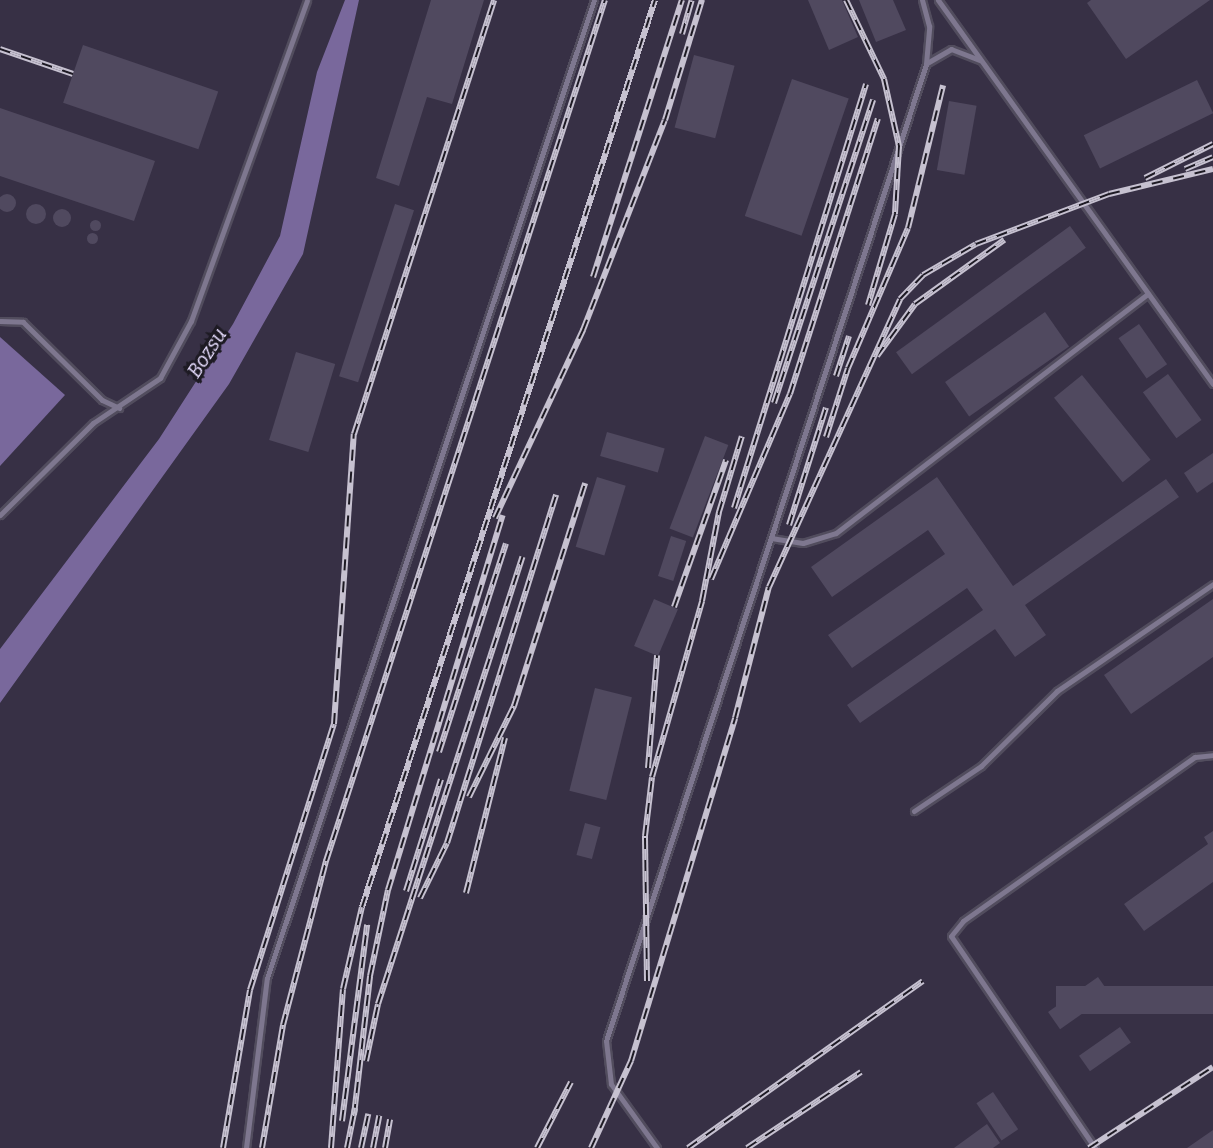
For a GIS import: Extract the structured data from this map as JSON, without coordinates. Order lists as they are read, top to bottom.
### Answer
{
  "water": ["Bozsu"]
}
